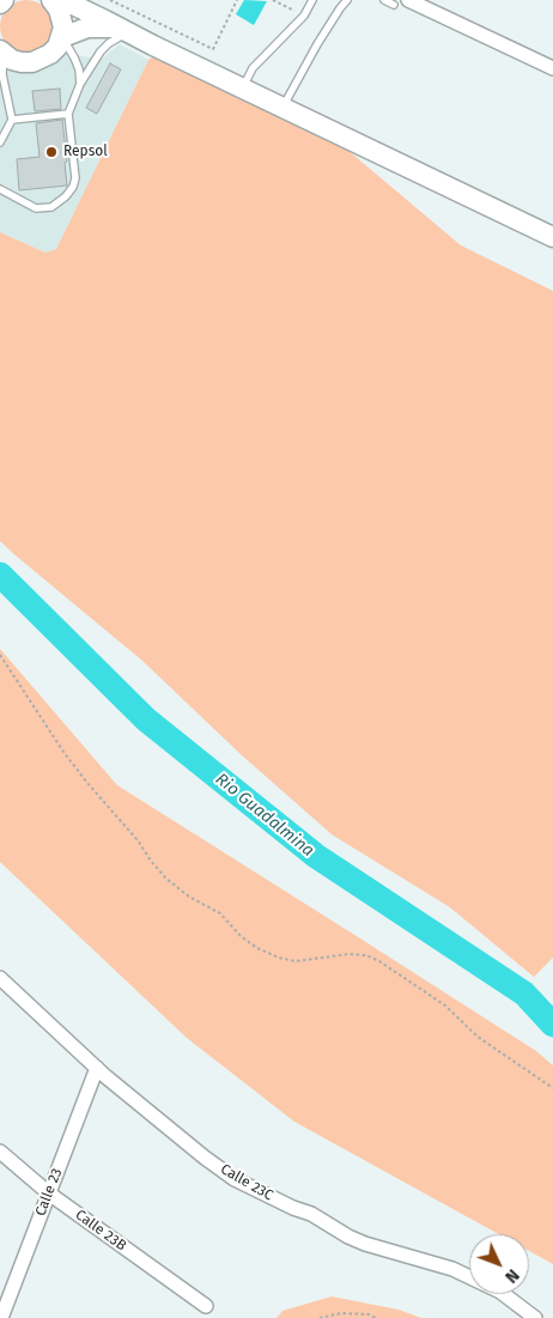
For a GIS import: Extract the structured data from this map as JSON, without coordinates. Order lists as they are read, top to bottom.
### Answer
{
  "streets": {
    "street": ["Calle 23C", "Calle 23", "Calle 23B"]
  },
  "crossings": [
    ["Calle 23C", "Calle 23"],
    ["Calle 23", "Calle 23B"]
  ],
  "water": ["Rio Guadalmina"],
  "places": ["Repsol"],
  "north": "bottom right"
}
